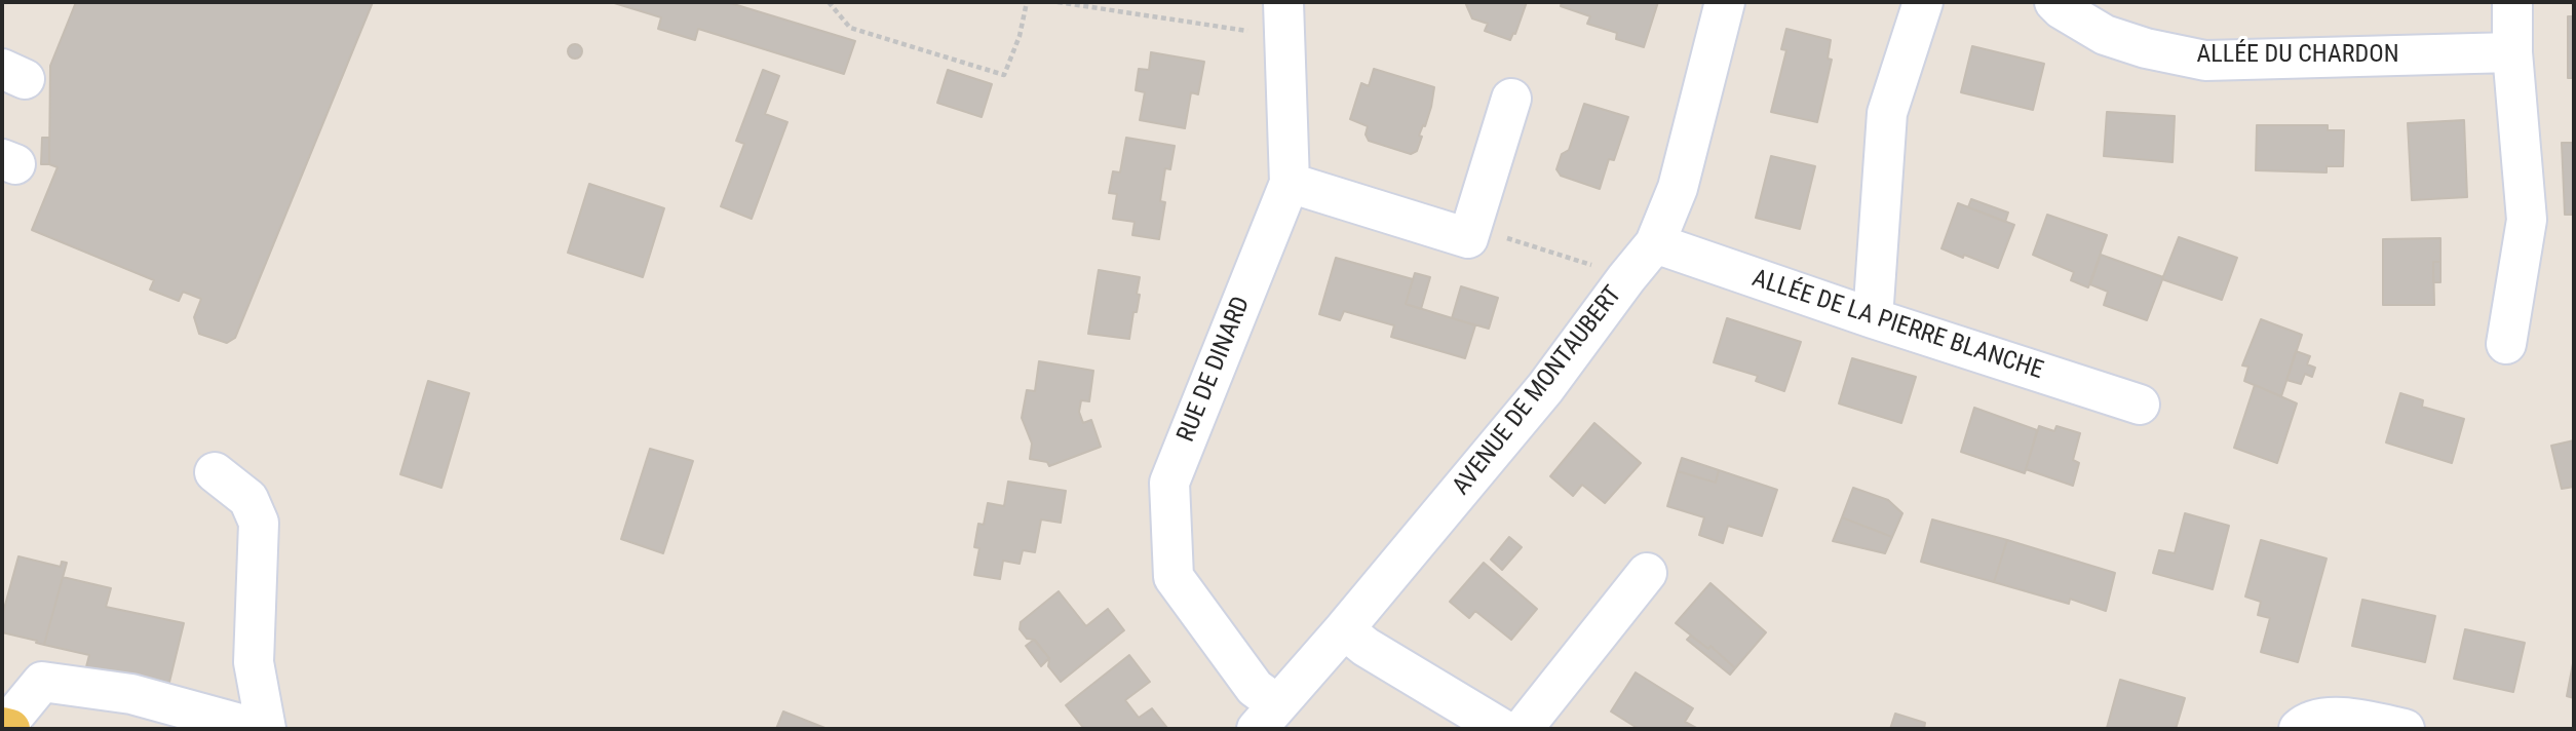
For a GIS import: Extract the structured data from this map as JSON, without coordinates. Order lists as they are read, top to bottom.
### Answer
{
  "streets": {
    "street": [
      "ALLÉE DU CHARDON",
      "ALLÉE DE LA PIERRE BLANCHE",
      "RUE DE DINARD",
      "AVENUE DE MONTAUBERT"
    ]
  },
  "crossings": [
    ["ALLÉE DE LA PIERRE BLANCHE", "AVENUE DE MONTAUBERT"],
    ["RUE DE DINARD", "AVENUE DE MONTAUBERT"]
  ]
}
